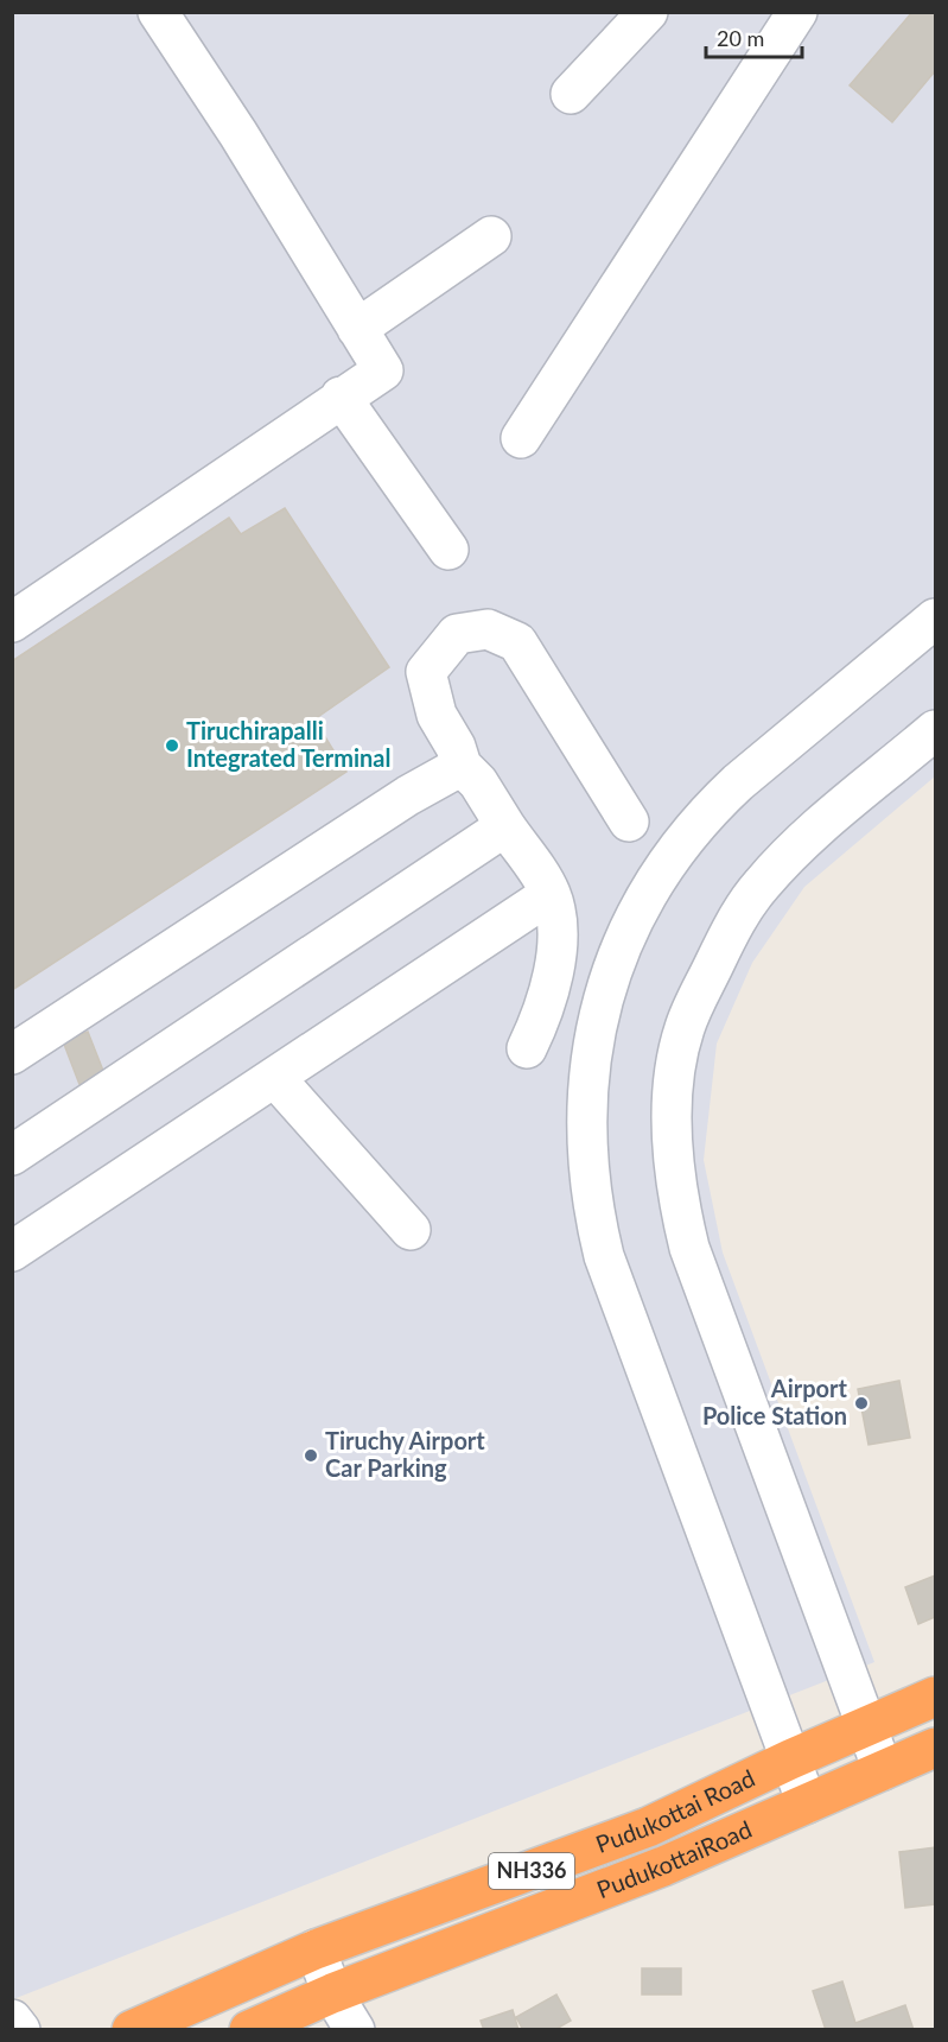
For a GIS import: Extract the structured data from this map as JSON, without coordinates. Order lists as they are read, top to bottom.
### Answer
{
  "streets": {
    "highway": ["Pudukottai Road", "PudukottaiRoad", "NH336"]
  },
  "places": ["Tiruchirapalli Integrated Terminal", "Airport Police Station", "Tiruchy Airport Car Parking"],
  "scale_bar": "20 m"
}
